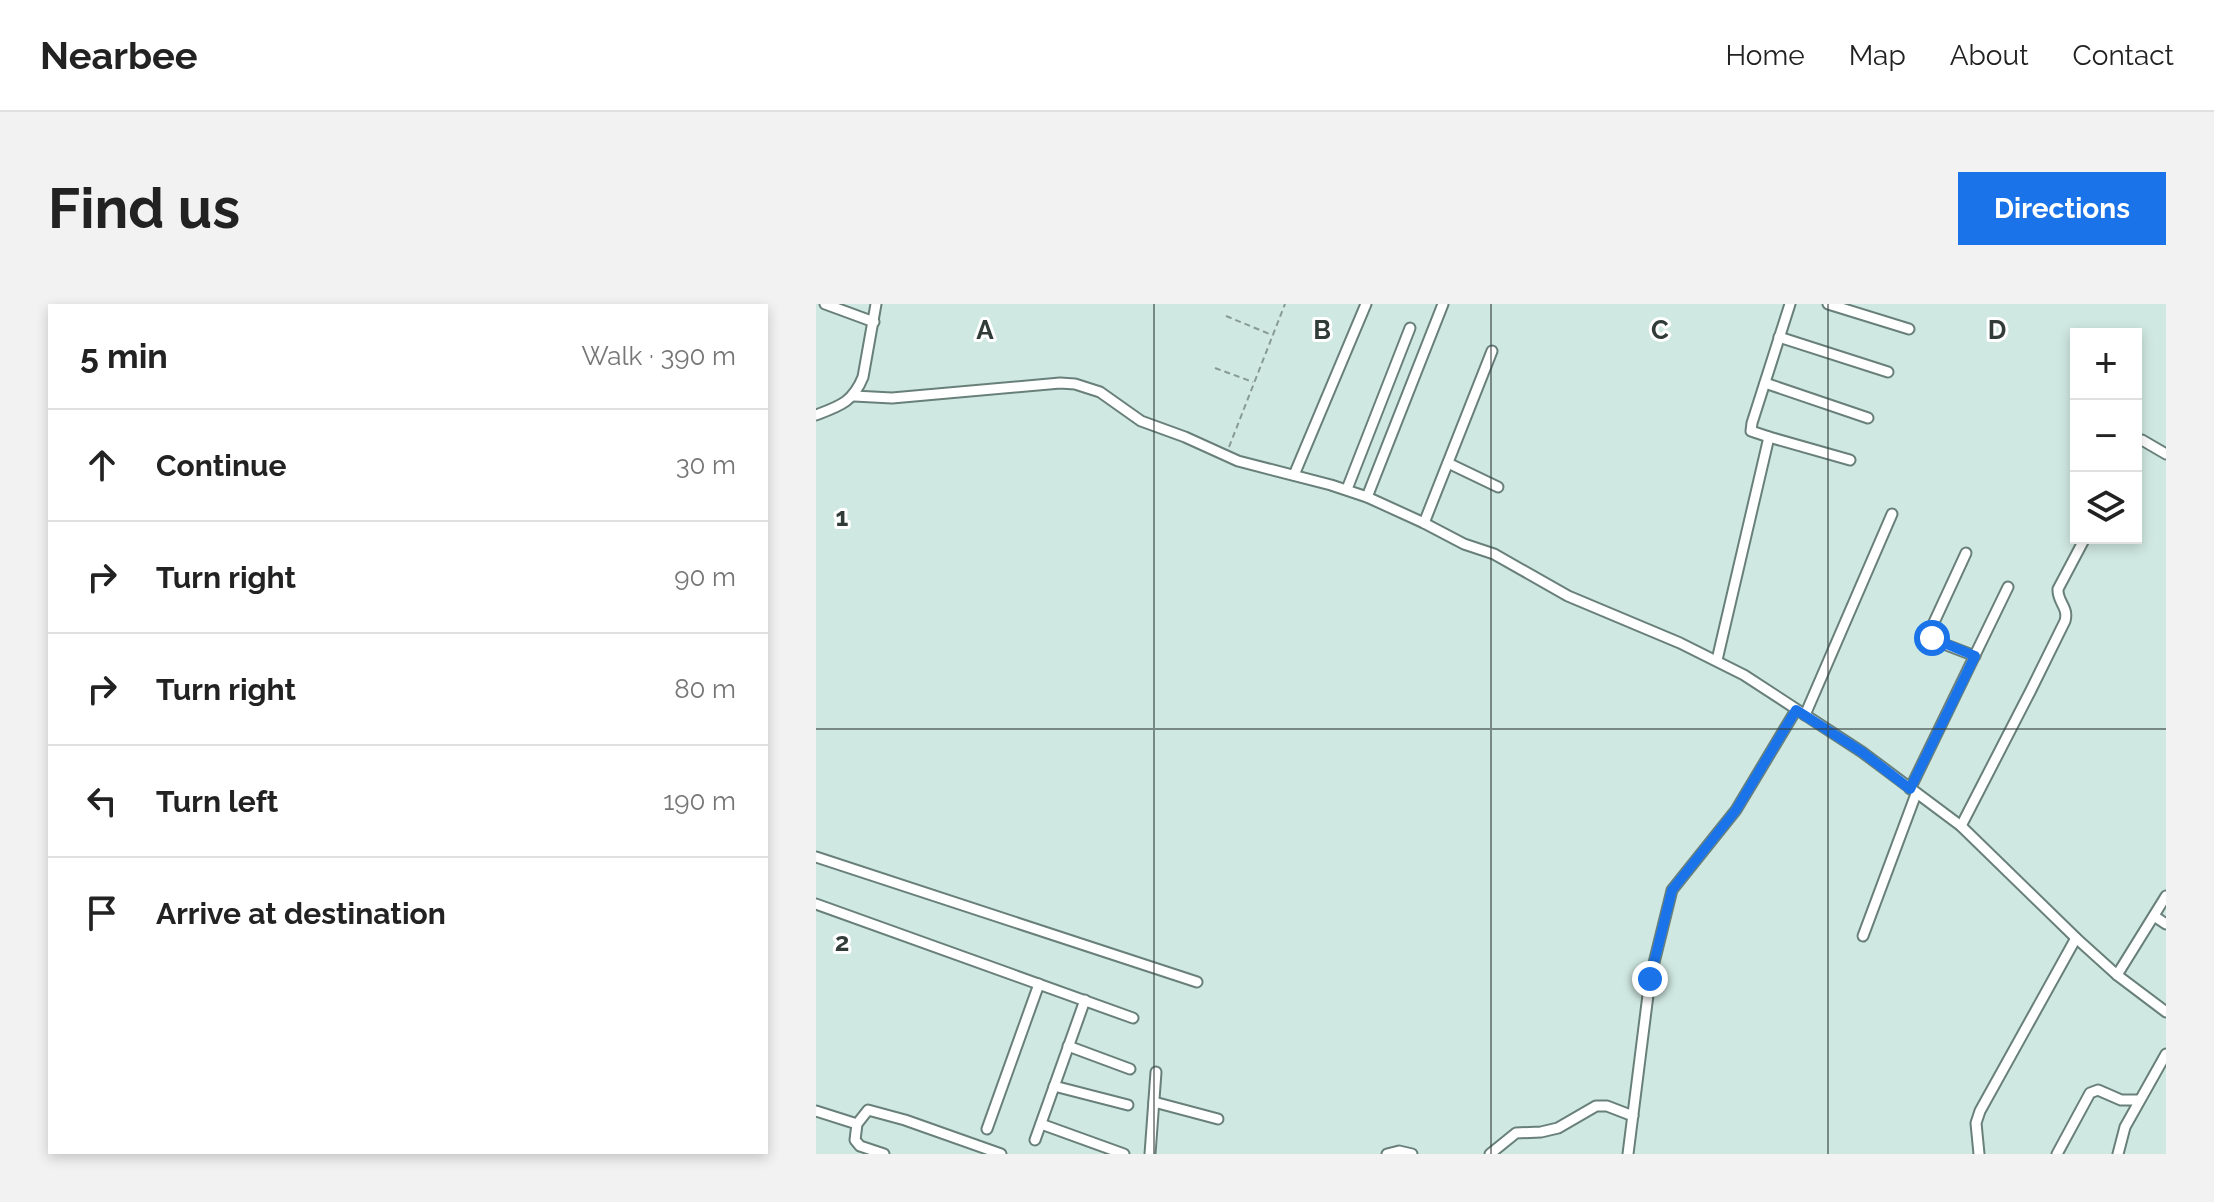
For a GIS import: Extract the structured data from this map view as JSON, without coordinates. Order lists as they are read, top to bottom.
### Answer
{
  "page": {
    "header": "Nearbee",
    "nav": [
      "Home",
      "Map",
      "About",
      "Contact"
    ],
    "buttons": "Directions",
    "title": "Find us",
    "heading": ["5 min", "Walk · 390 m"],
    "map_buttons": ["+", "−"],
    "list": [
      ["Continue", "30 m"],
      ["Turn right", "90 m"],
      ["Turn right", "80 m"],
      ["Turn left", "190 m"],
      "Arrive at destination"
    ]
  },
  "grid": {
    "columns": [
      "A",
      "B",
      "C",
      "D"
    ],
    "rows": ["1", "2"]
  }
}
